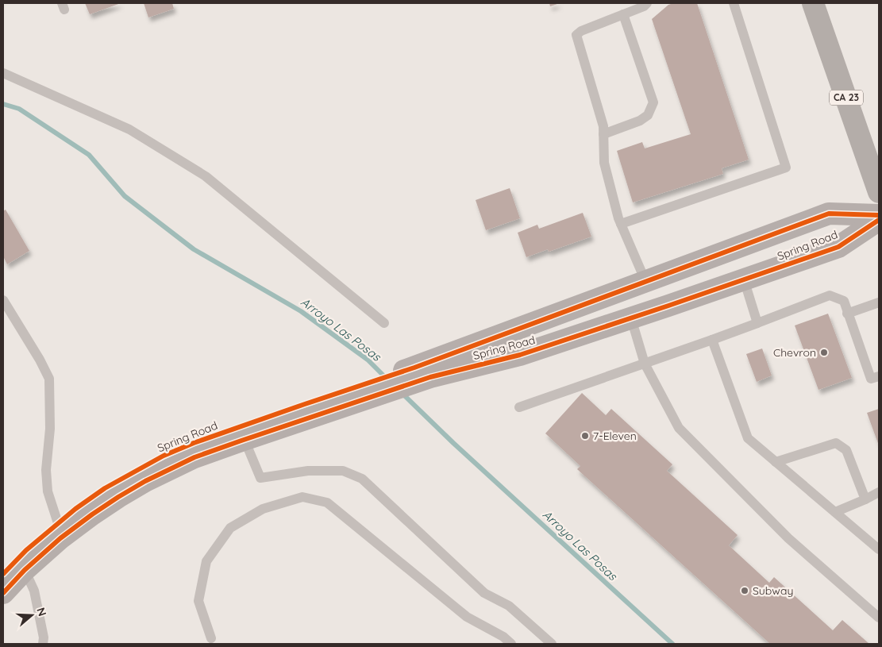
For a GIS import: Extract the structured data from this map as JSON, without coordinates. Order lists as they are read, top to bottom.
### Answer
{
  "streets": {
    "main road": ["CA 23", "Spring Road"]
  },
  "water": ["Arroyo Las Posas"],
  "places": ["Chevron", "7-Eleven", "Subway"],
  "north": "right"
}
